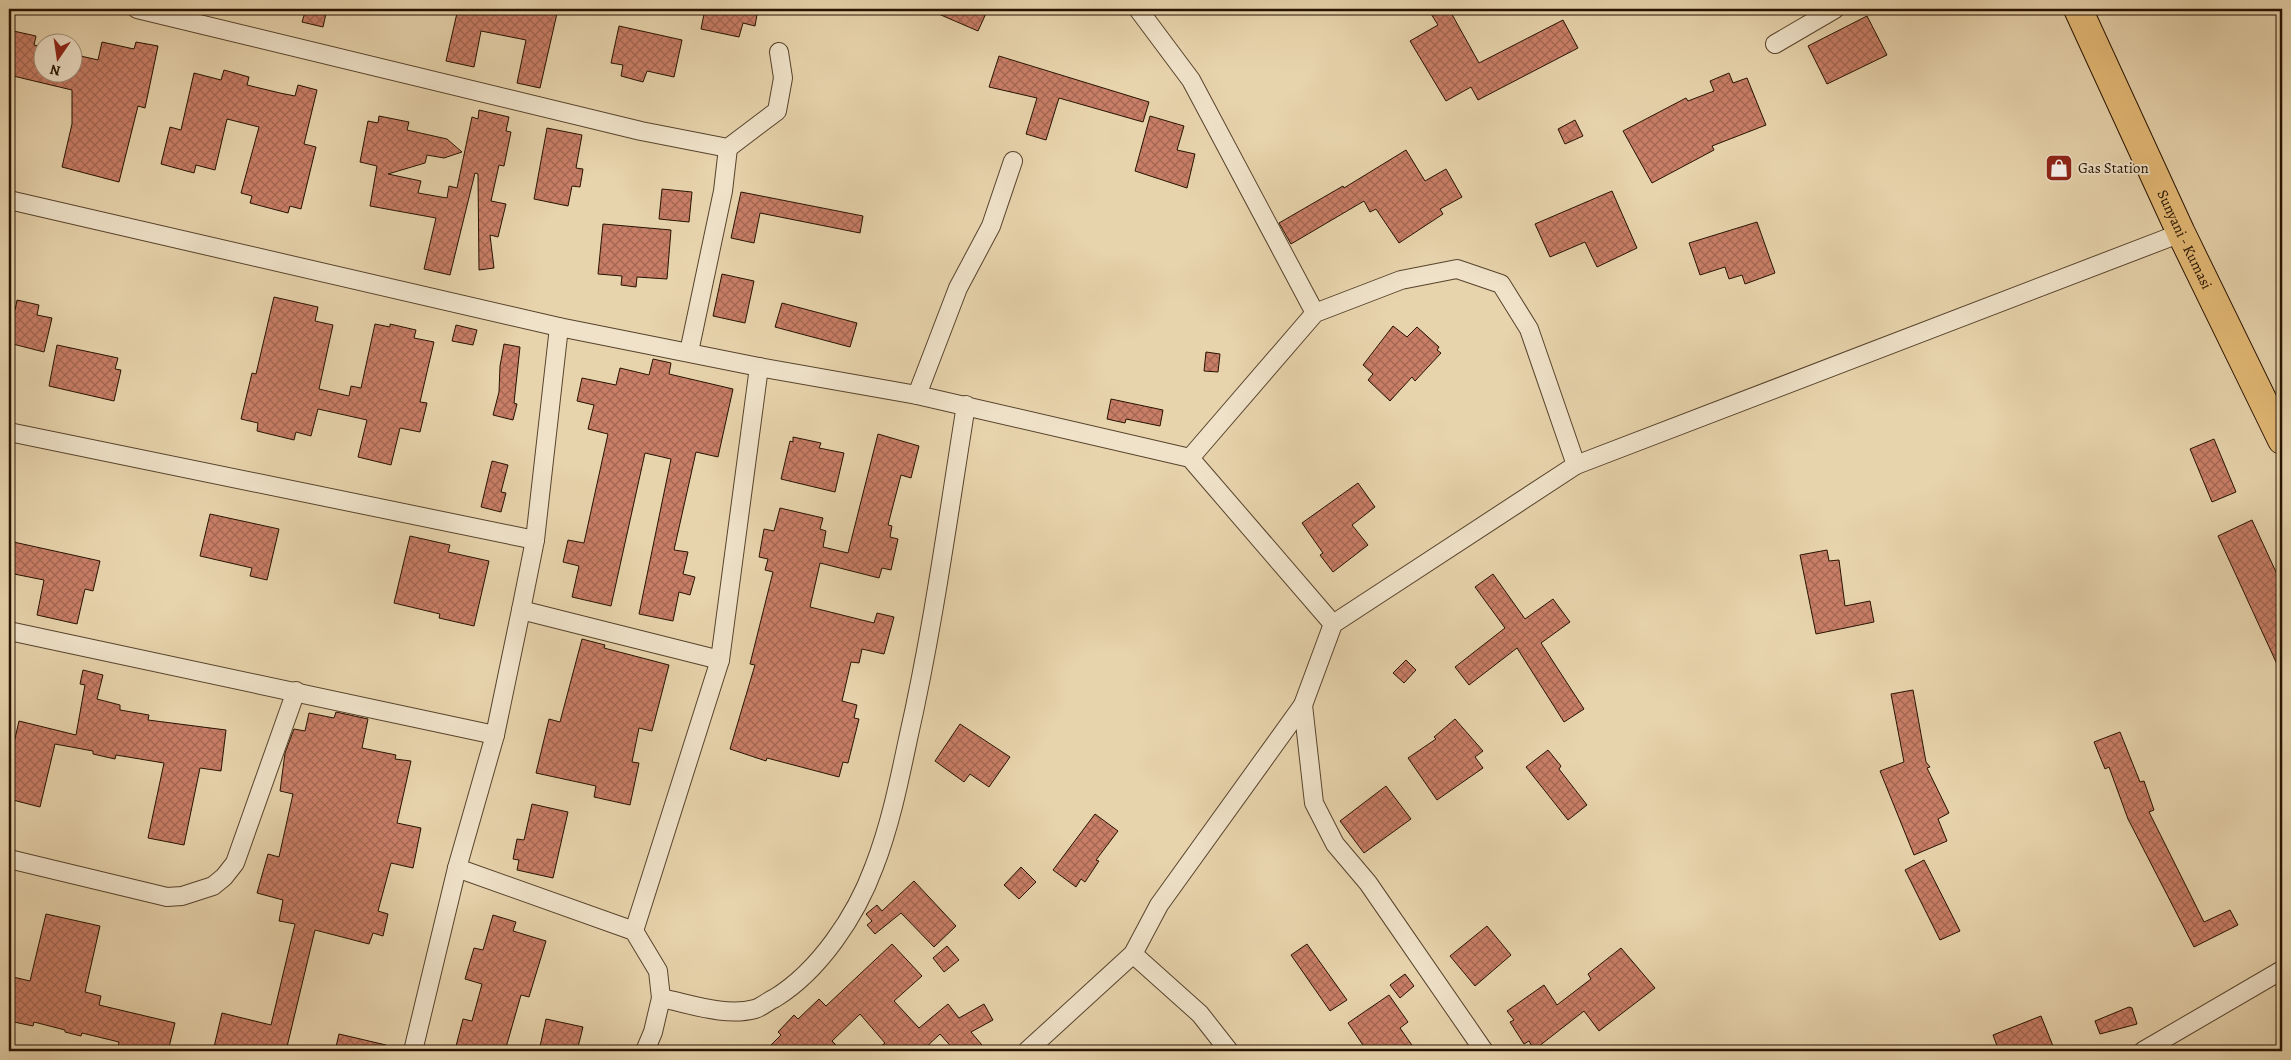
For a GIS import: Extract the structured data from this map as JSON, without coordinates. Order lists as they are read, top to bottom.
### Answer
{
  "streets": {
    "main road": ["Sunyani - Kumasi"]
  },
  "places": {
    "shop": ["Gas Station"]
  },
  "north": "bottom"
}
